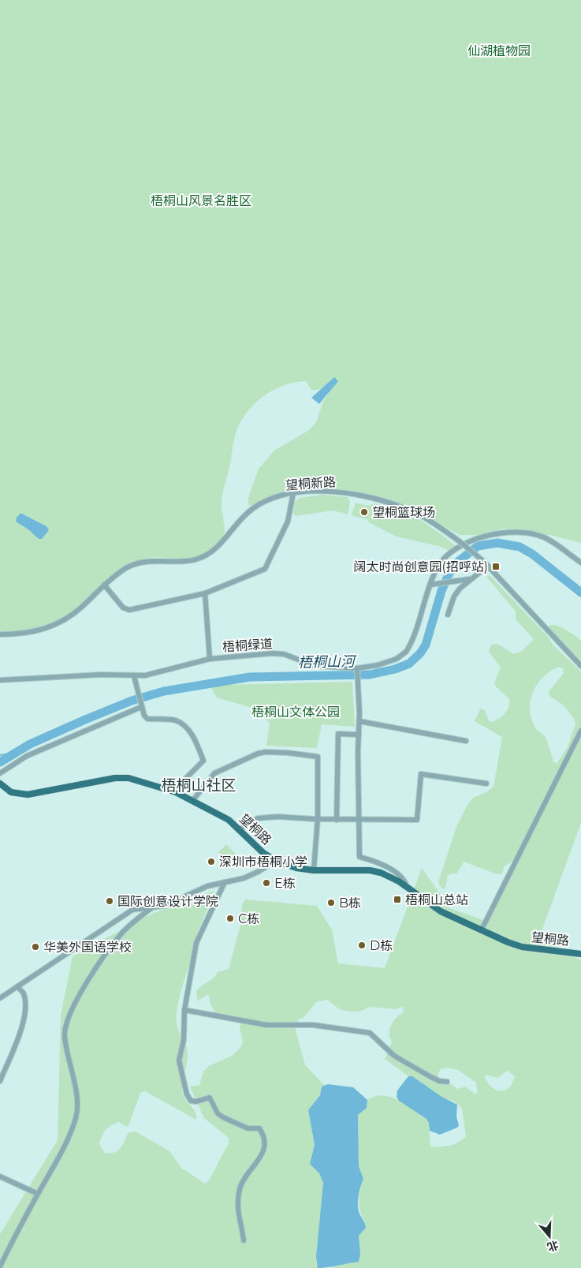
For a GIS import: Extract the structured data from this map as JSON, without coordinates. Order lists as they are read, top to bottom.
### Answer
{
  "streets": {
    "main road": ["望桐路"],
    "street": ["望桐新路", "梧桐绿道"]
  },
  "districts": ["梧桐山社区"],
  "water": ["梧桐山河"],
  "parks": ["仙湖植物园", "梧桐山风景名胜区", "梧桐山文体公园"],
  "places": {
    "other": [
      "望桐篮球场",
      "深圳市梧桐小学",
      "E栋",
      "国际创意设计学院",
      "B栋",
      "C栋",
      "D栋",
      "华美外国语学校"
    ],
    "transit": ["阔太时尚创意园(招呼站)", "梧桐山总站"]
  },
  "north": "bottom"
}
